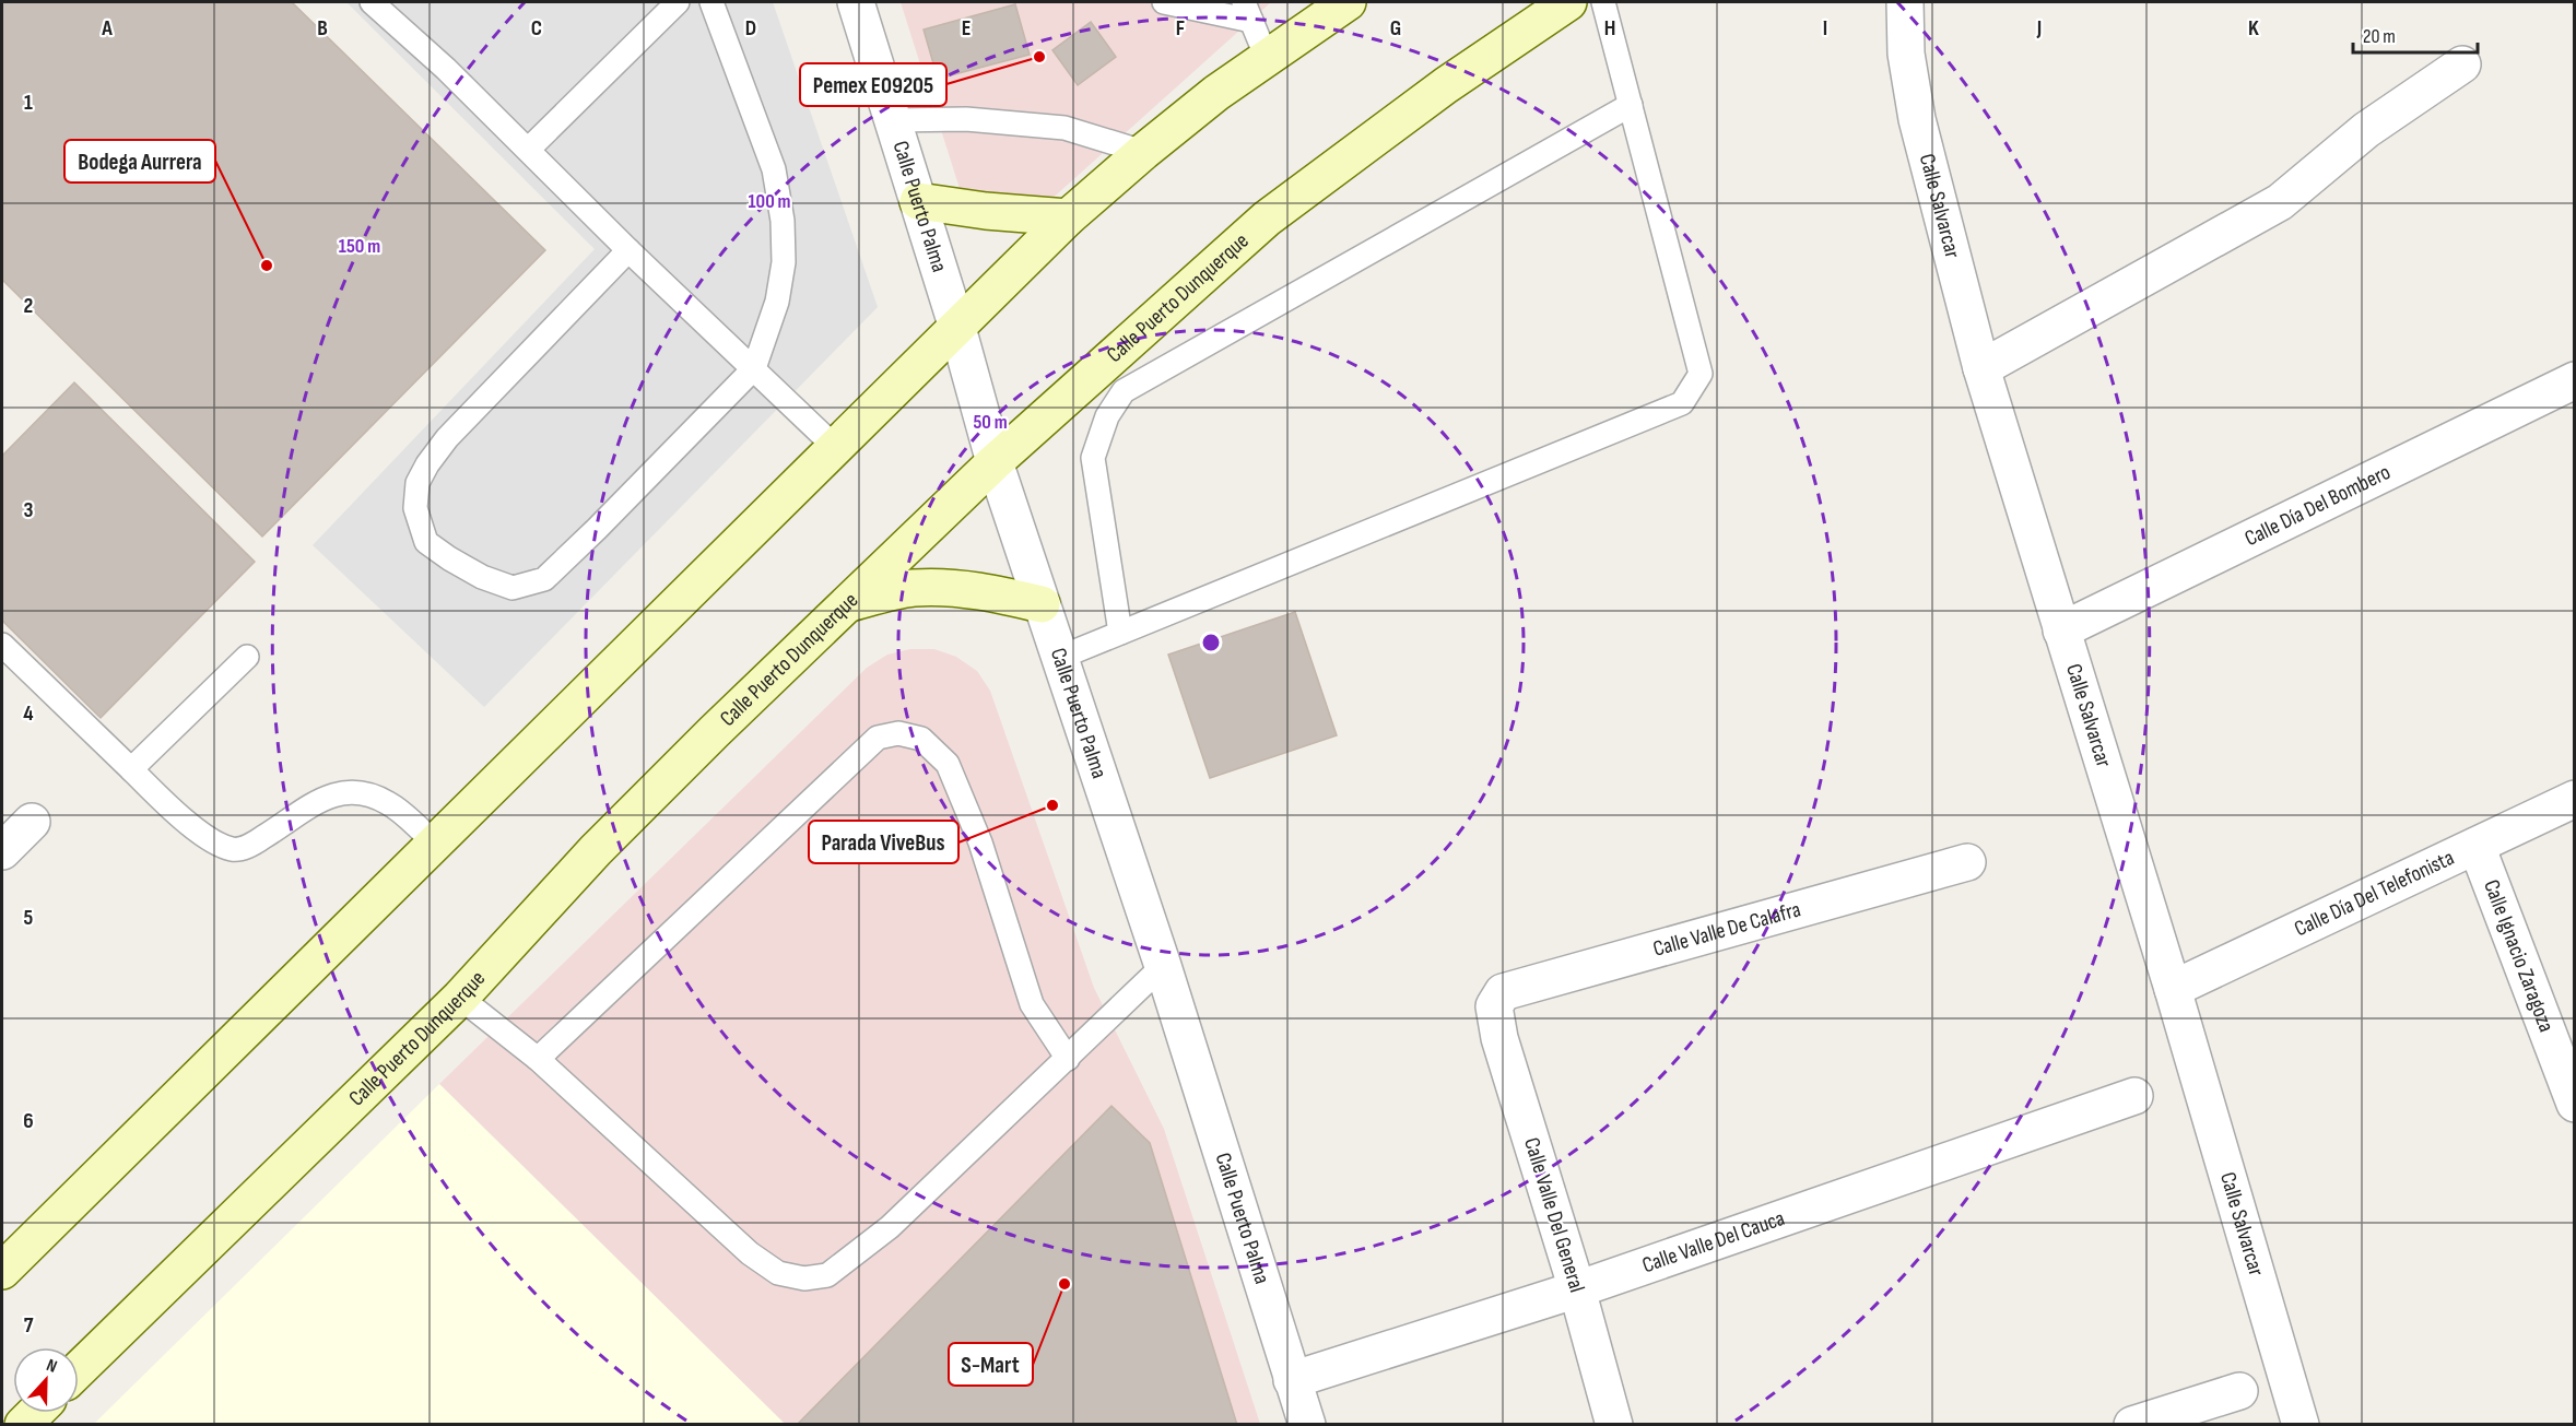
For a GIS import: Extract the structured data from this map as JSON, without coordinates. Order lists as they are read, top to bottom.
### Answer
{
  "streets": {
    "main road": ["Calle Puerto Dunquerque"],
    "street": [
      "Calle Salvarcar",
      "Calle Puerto Palma",
      "Calle Día Del Bombero",
      "Calle Día Del Telefonista",
      "Calle Valle De Calafra",
      "Calle Ignacio Zaragoza",
      "Calle Valle Del General",
      "Calle Valle Del Cauca"
    ]
  },
  "crossings": [
    ["Calle Salvarcar", "Calle Día Del Bombero"],
    ["Calle Salvarcar", "Calle Día Del Telefonista"],
    ["Calle Puerto Palma", "Calle Puerto Dunquerque"],
    ["Calle Puerto Palma", "Calle Valle Del Cauca"],
    ["Calle Día Del Telefonista", "Calle Ignacio Zaragoza"],
    ["Calle Valle De Calafra", "Calle Valle Del General"],
    ["Calle Valle Del General", "Calle Valle Del Cauca"]
  ],
  "places": [
    "Pemex E09205",
    "Bodega Aurrera",
    "Parada ViveBus",
    "S-Mart"
  ],
  "scale_bar": "20 m",
  "north": "top",
  "grid": {
    "columns": [
      "A",
      "B",
      "C",
      "D",
      "E",
      "F",
      "G",
      "H",
      "I",
      "J",
      "K"
    ],
    "rows": [
      "1",
      "2",
      "3",
      "4",
      "5",
      "6",
      "7"
    ]
  },
  "rings": ["100 m", "150 m", "50 m"]
}
